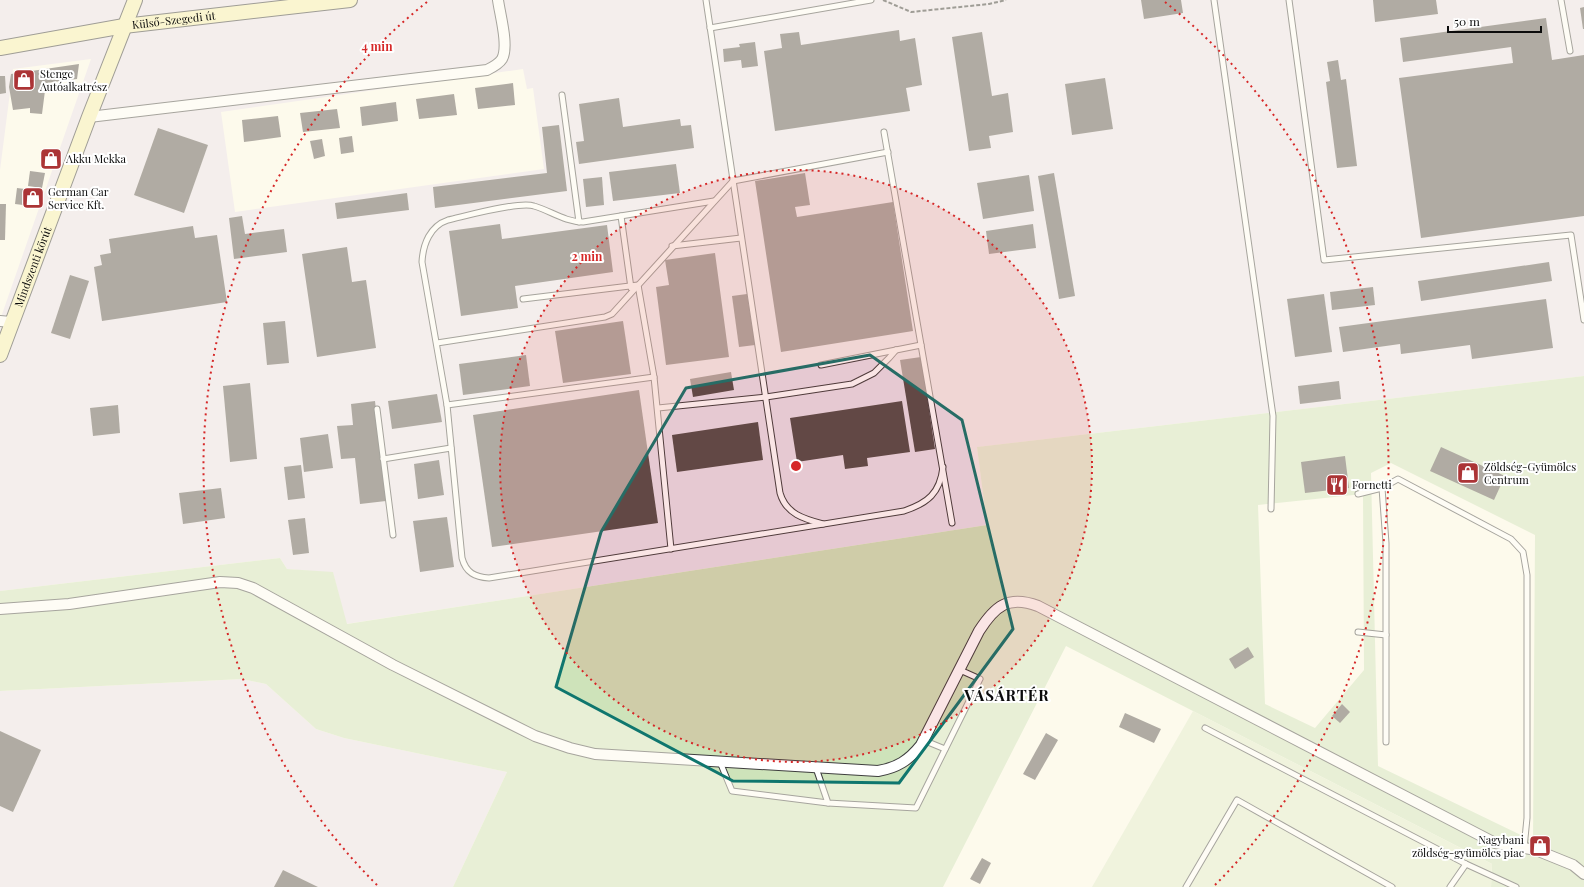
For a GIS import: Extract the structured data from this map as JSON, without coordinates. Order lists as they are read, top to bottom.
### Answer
{
  "streets": {
    "street": ["Külső-Szegedi út", "Mindszenti körút"]
  },
  "crossings": [
    ["Külső-Szegedi út", "Mindszenti körút"]
  ],
  "districts": ["VÁSÁRTÉR"],
  "places": {
    "shop": [
      "Stenge Autóalkatrész",
      "Akku Mekka",
      "German Car Service Kft.",
      "Zöldség-Gyümölcs Centrum",
      "Nagybani zöldség-gyümölcs piac"
    ],
    "restaurant": ["Fornetti"]
  },
  "scale_bar": "50 m",
  "rings": ["4 min", "2 min"]
}
